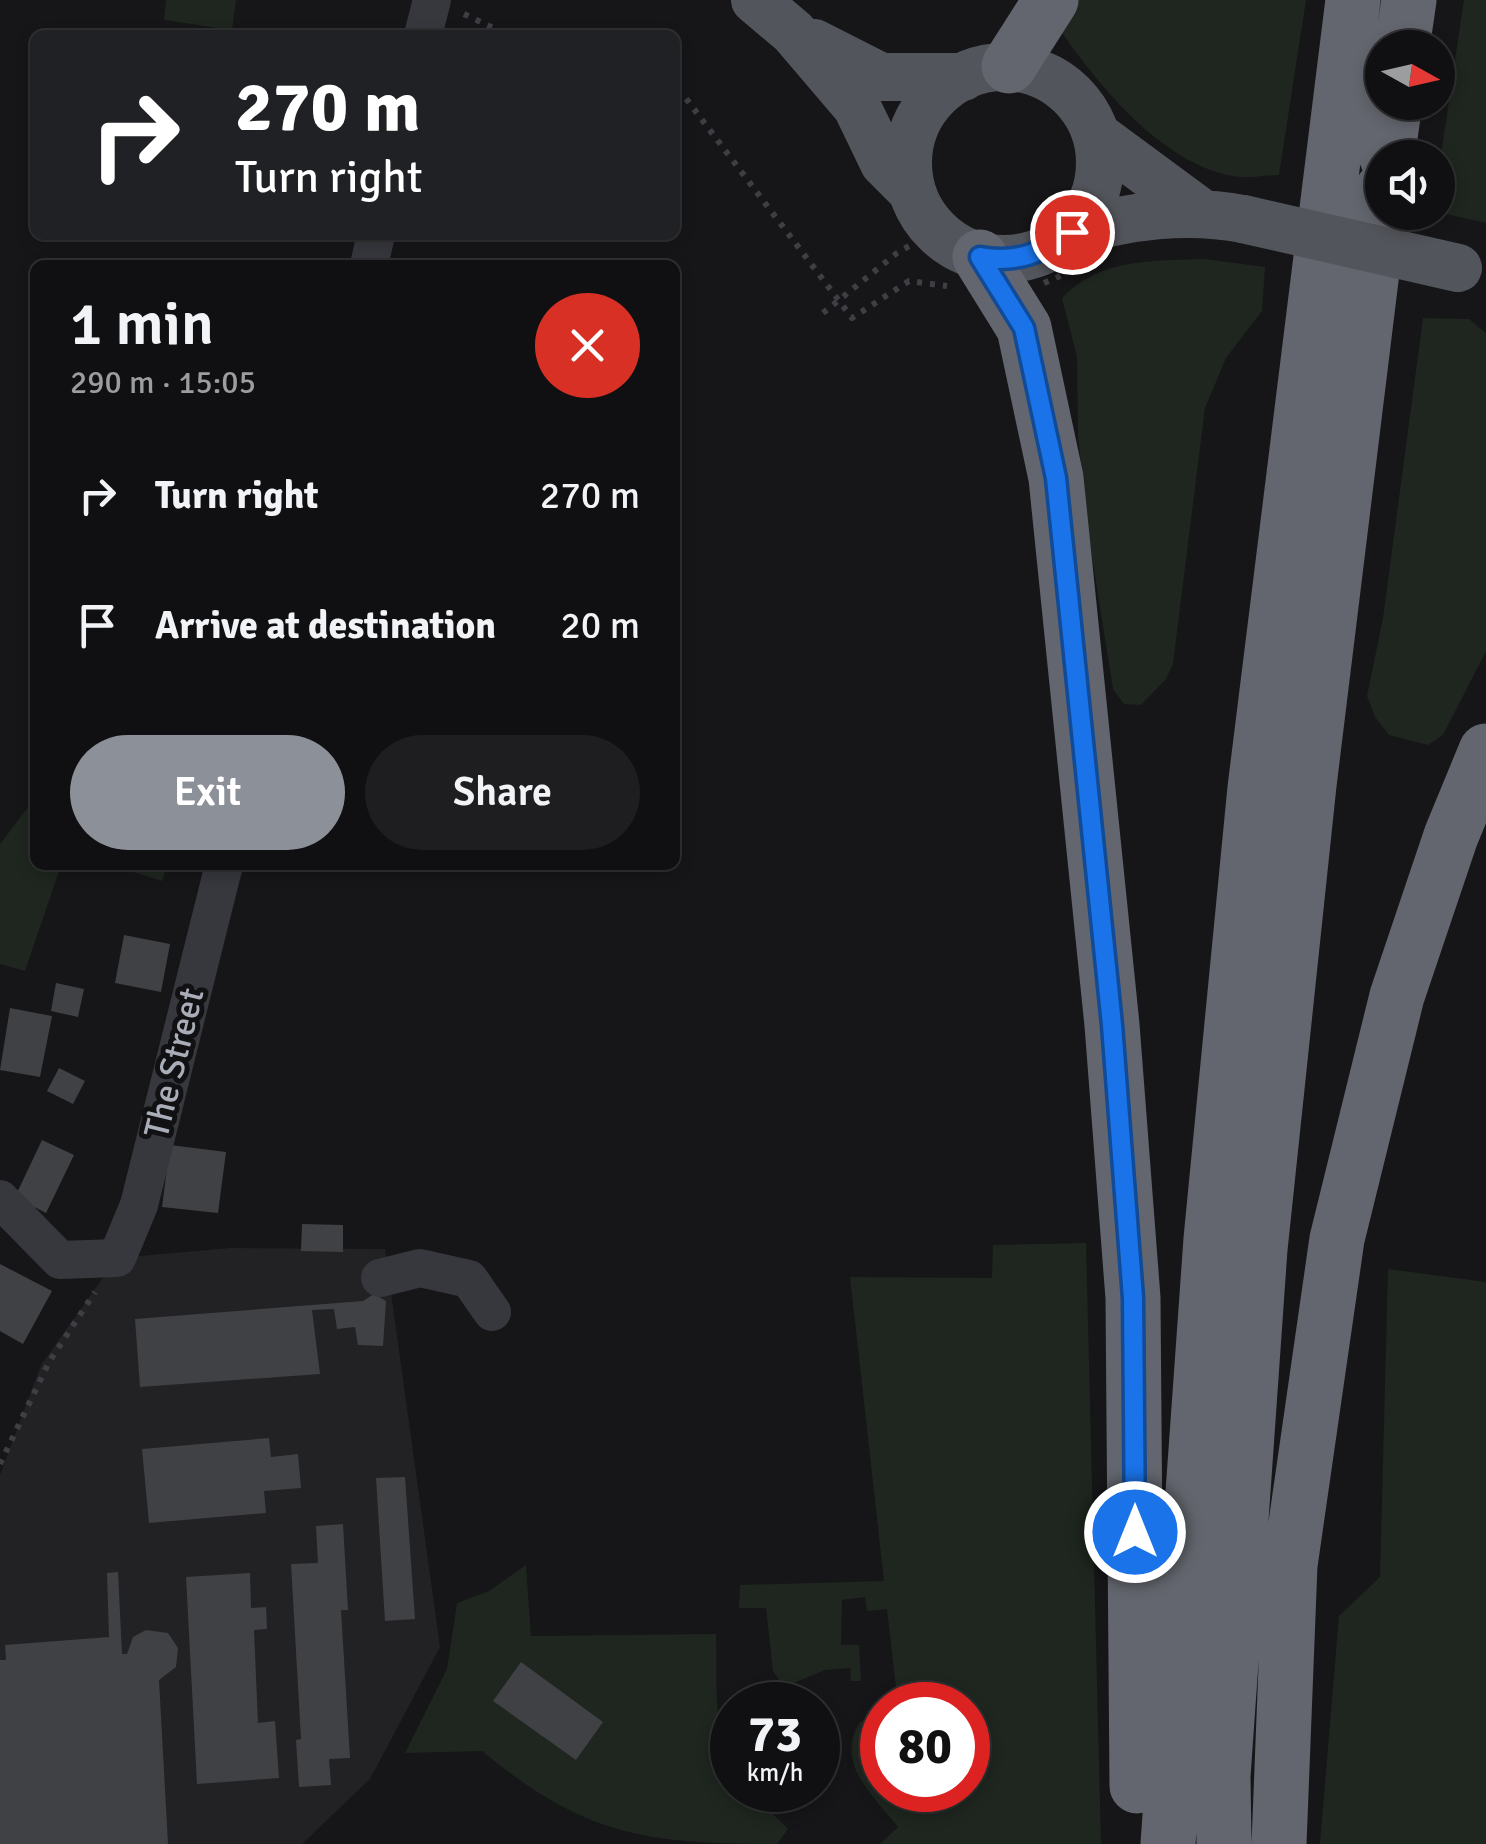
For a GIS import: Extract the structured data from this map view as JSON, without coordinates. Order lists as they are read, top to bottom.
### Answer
{
  "streets": {
    "street": ["The Street"]
  },
  "north": "right",
  "page": {
    "turn": ["270 m", "Turn right"],
    "heading": ["1 min", "290 m · 15:05"],
    "list": [
      {
        "name": "Turn right",
        "value": "270 m"
      },
      {
        "name": "Arrive at destination",
        "value": "20 m"
      }
    ],
    "buttons": ["Exit", "Share"],
    "speed": "73 km/h",
    "limit": "80"
  }
}
